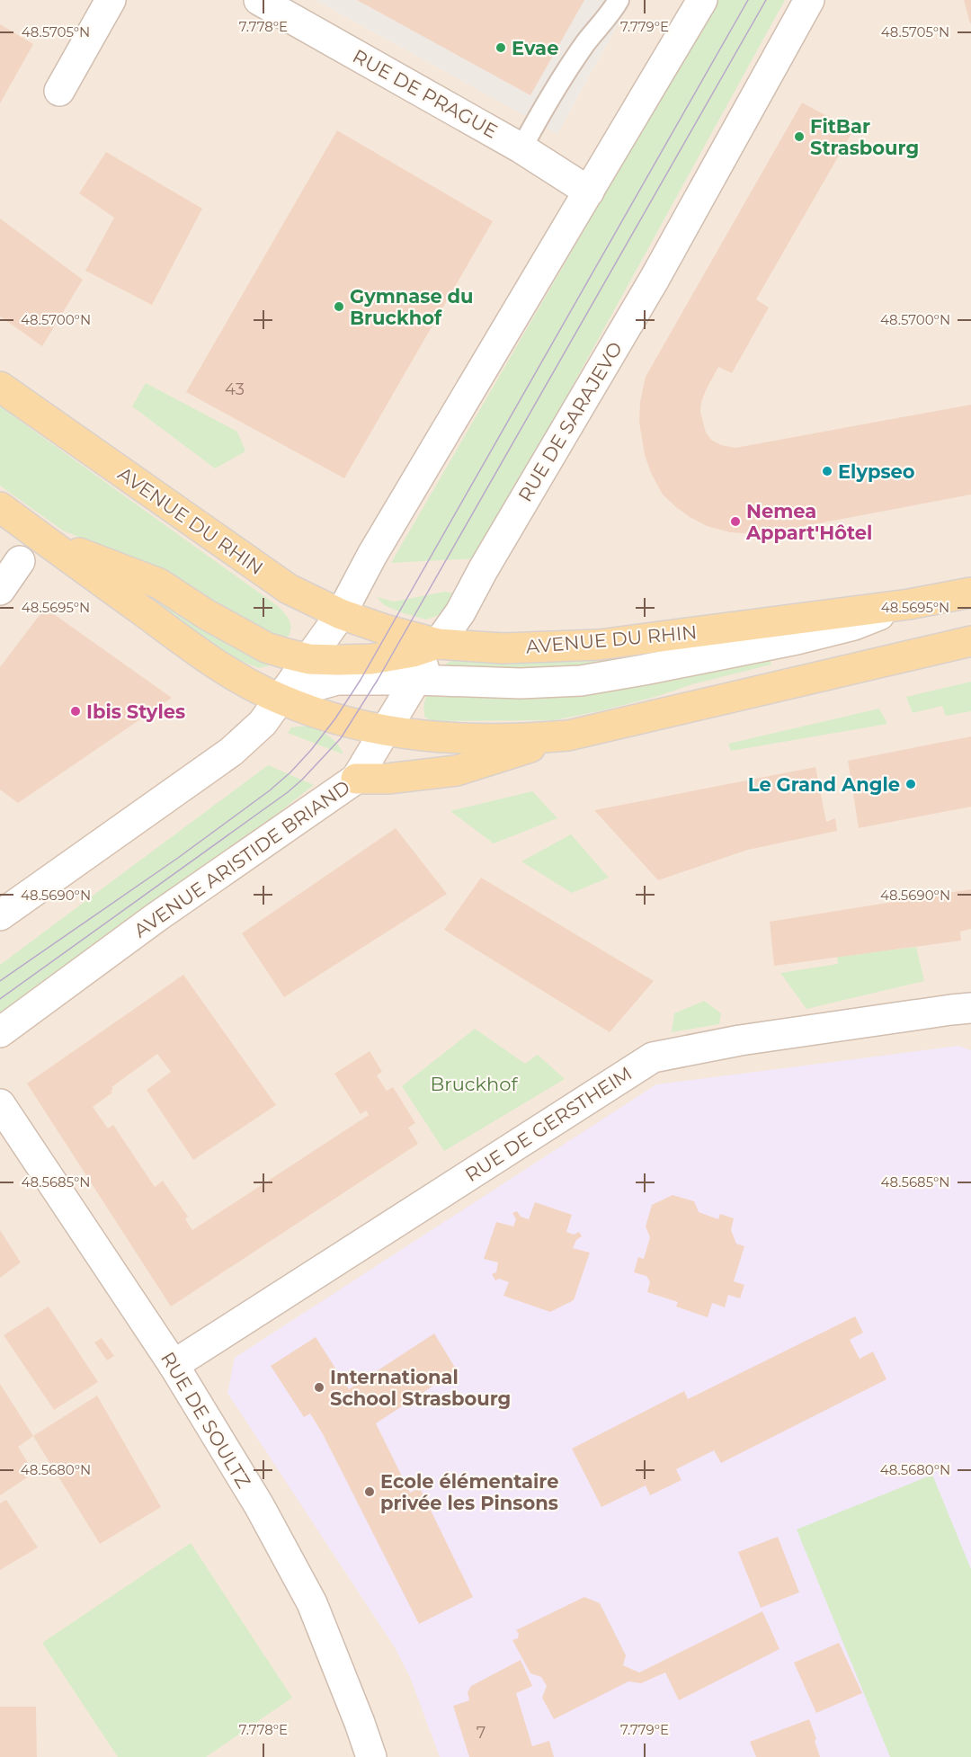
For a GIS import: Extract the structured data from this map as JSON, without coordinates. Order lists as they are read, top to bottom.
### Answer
{
  "streets": {
    "main road": ["AVENUE DU RHIN"],
    "street": [
      "RUE DE PRAGUE",
      "RUE DE SARAJEVO",
      "AVENUE ARISTIDE BRIAND",
      "RUE DE GERSTHEIM",
      "RUE DE SOULTZ"
    ]
  },
  "crossings": [
    ["RUE DE SARAJEVO", "AVENUE DU RHIN"],
    ["RUE DE SARAJEVO", "AVENUE ARISTIDE BRIAND"],
    ["AVENUE DU RHIN", "AVENUE ARISTIDE BRIAND"],
    ["RUE DE GERSTHEIM", "RUE DE SOULTZ"]
  ],
  "parks": ["Bruckhof"],
  "places": [
    "Evae",
    "FitBar Strasbourg",
    "Gymnase du Bruckhof",
    "Elypseo",
    "Nemea Appart'Hôtel",
    "Ibis Styles",
    "Le Grand Angle",
    "International School Strasbourg",
    "Ecole élémentaire privée les Pinsons"
  ],
  "house_numbers": ["43", "7"],
  "coordinates": [
    "7.778°E",
    "7.779°E",
    "48.5705°N",
    "48.5700°N",
    "48.5695°N",
    "48.5690°N",
    "48.5685°N",
    "48.5680°N"
  ]
}
